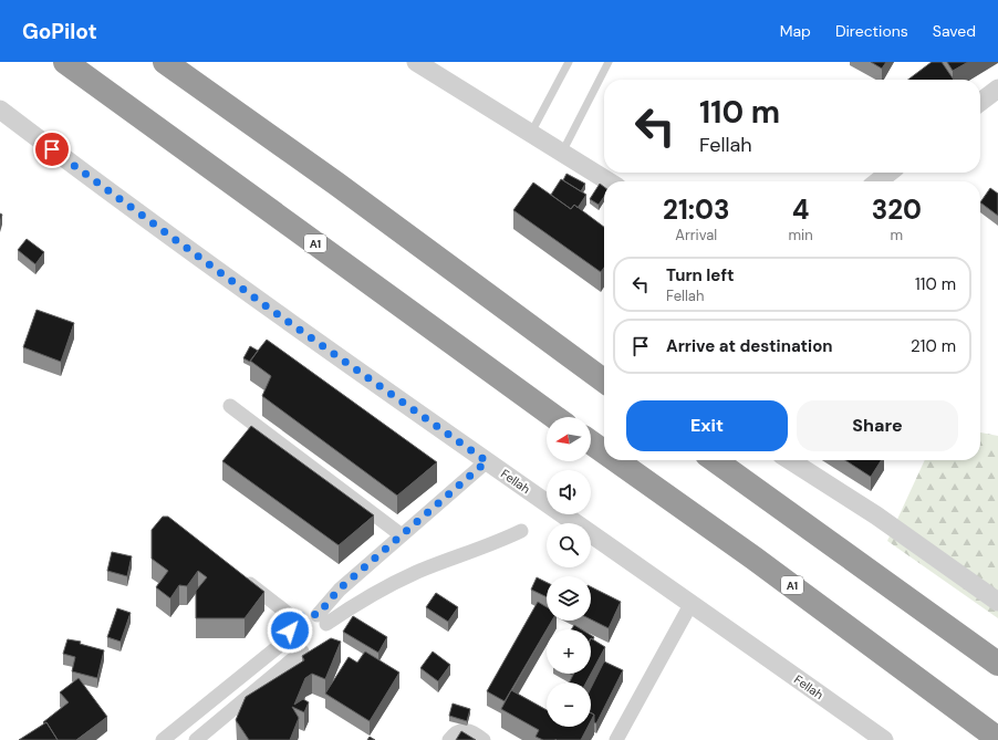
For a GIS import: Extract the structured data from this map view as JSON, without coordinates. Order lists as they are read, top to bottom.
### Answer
{
  "streets": {
    "highway": ["A1"],
    "street": ["Fellah"]
  },
  "north": "left",
  "page": {
    "header": "GoPilot",
    "nav": ["Map", "Directions", "Saved"],
    "turn": ["110 m", "Fellah"],
    "eta": [
      "21:03",
      "Arrival",
      "4",
      "min",
      "320",
      "m"
    ],
    "list": [
      {
        "name": "Turn left",
        "note": "Fellah",
        "value": "110 m"
      },
      {
        "name": "Arrive at destination",
        "value": "210 m"
      }
    ],
    "buttons": ["Exit", "Share"],
    "map_buttons": ["+", "−"]
  }
}
